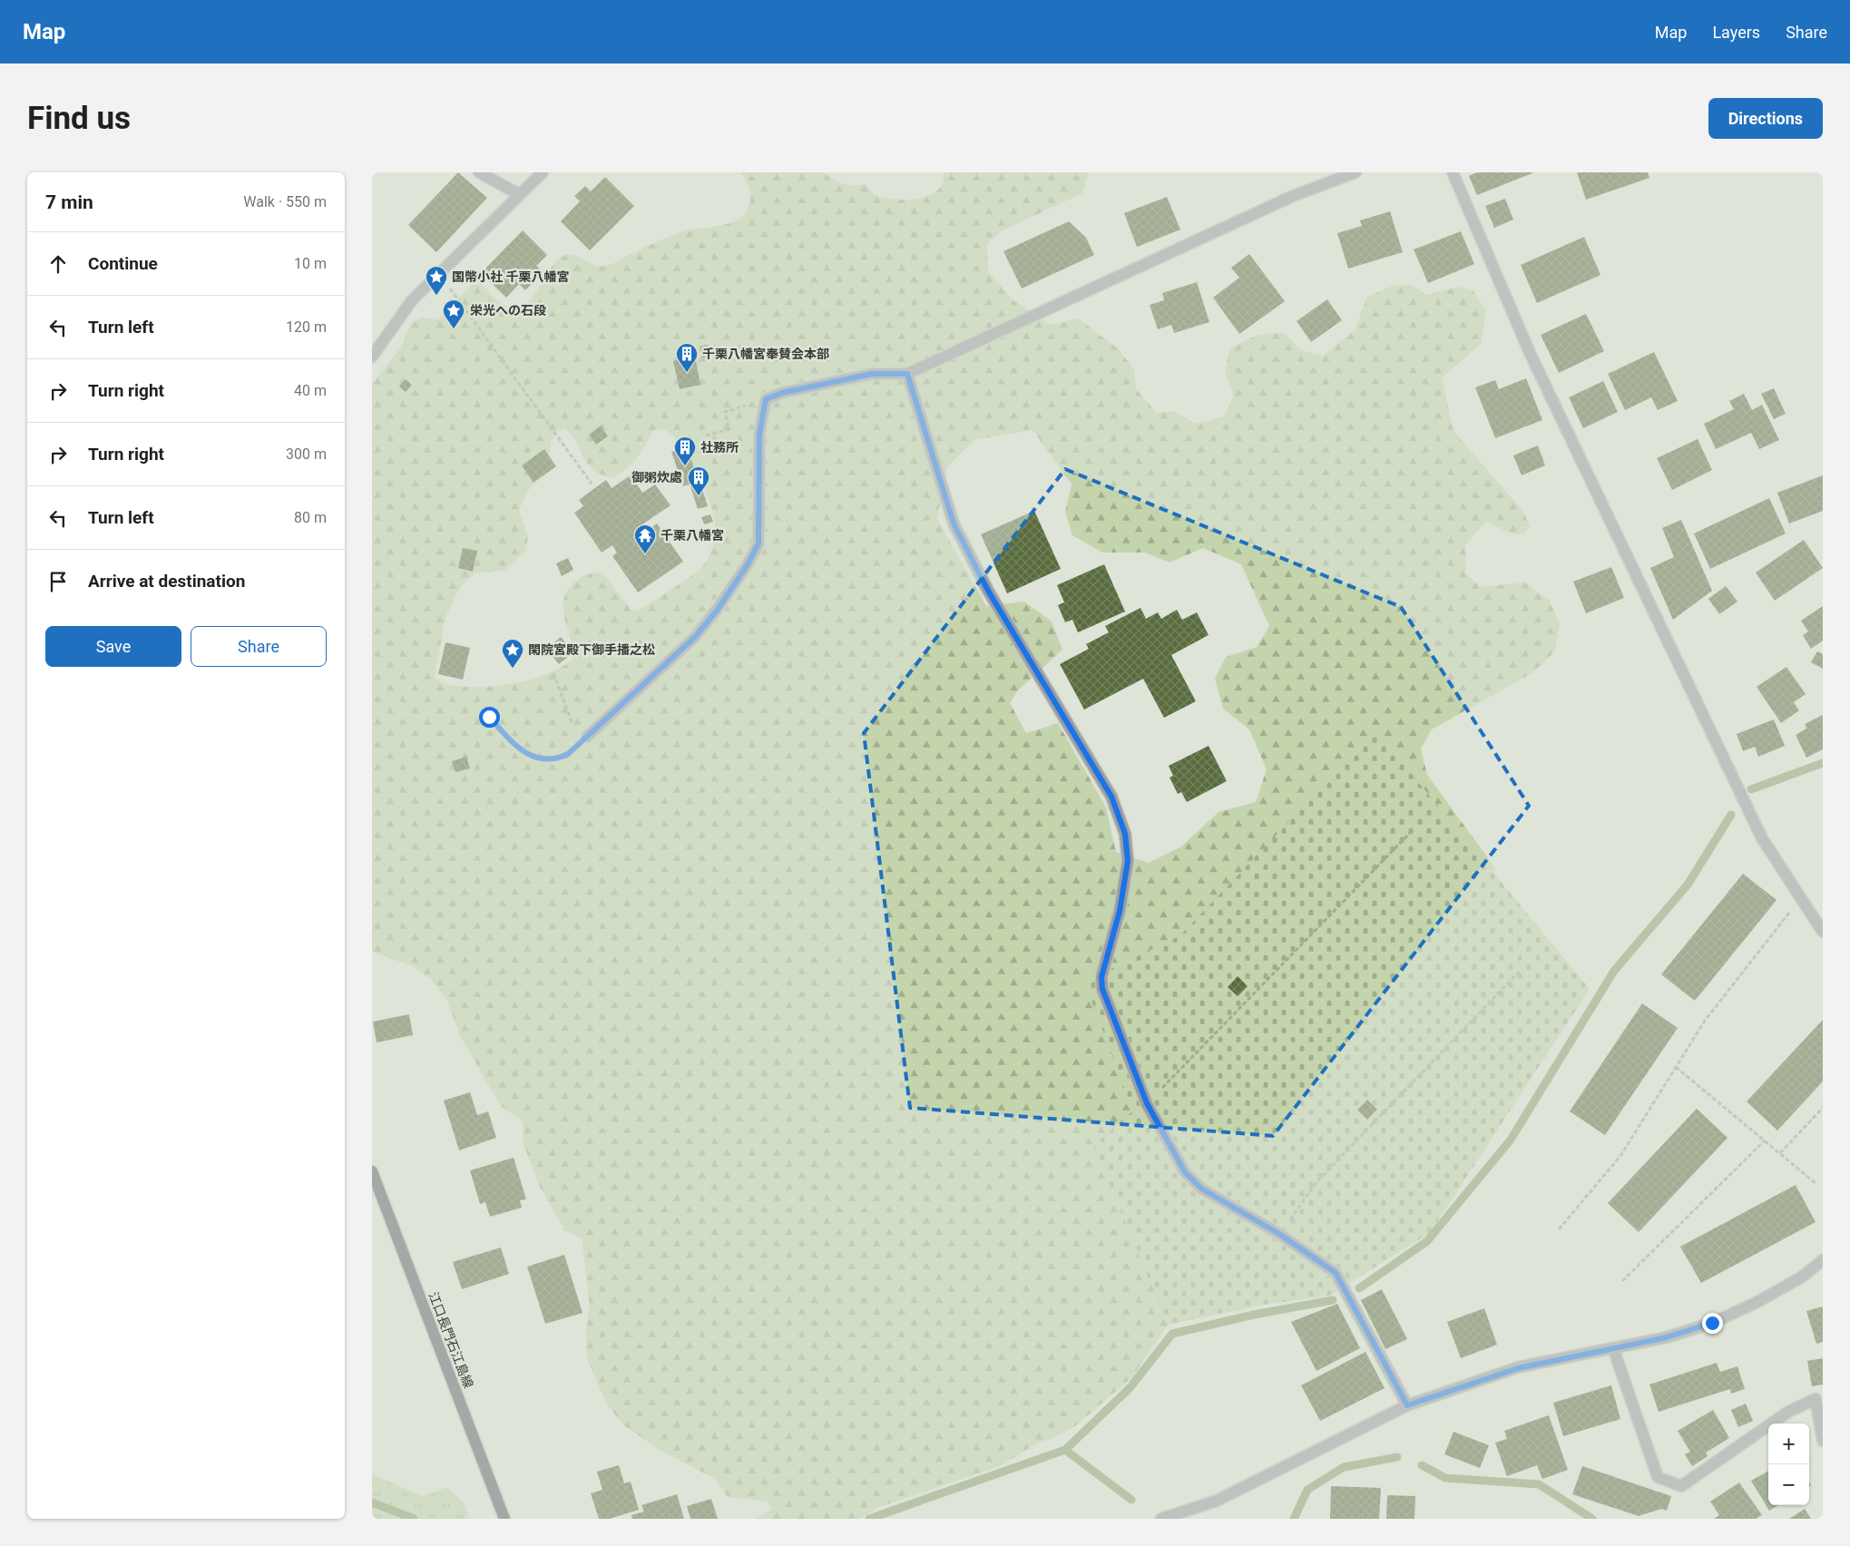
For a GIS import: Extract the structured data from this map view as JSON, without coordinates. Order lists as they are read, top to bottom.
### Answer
{
  "streets": {
    "main road": ["江口長門石江島線"]
  },
  "places": {
    "place": ["国幣小社 千栗八幡宮", "栄光への石段", "閑院宮殿下御手播之松"],
    "building": ["千栗八幡宮奉賛会本部", "社務所", "御粥炊處"],
    "temple": ["千栗八幡宮"]
  },
  "page": {
    "header": "Map",
    "nav": ["Map", "Layers", "Share"],
    "buttons": [
      "Directions",
      ["Save", "Share"]
    ],
    "title": "Find us",
    "heading": ["7 min", "Walk · 550 m"],
    "list": [
      ["Continue", "10 m"],
      ["Turn left", "120 m"],
      ["Turn right", "40 m"],
      ["Turn right", "300 m"],
      ["Turn left", "80 m"],
      "Arrive at destination"
    ],
    "map_buttons": ["+", "−"]
  }
}
